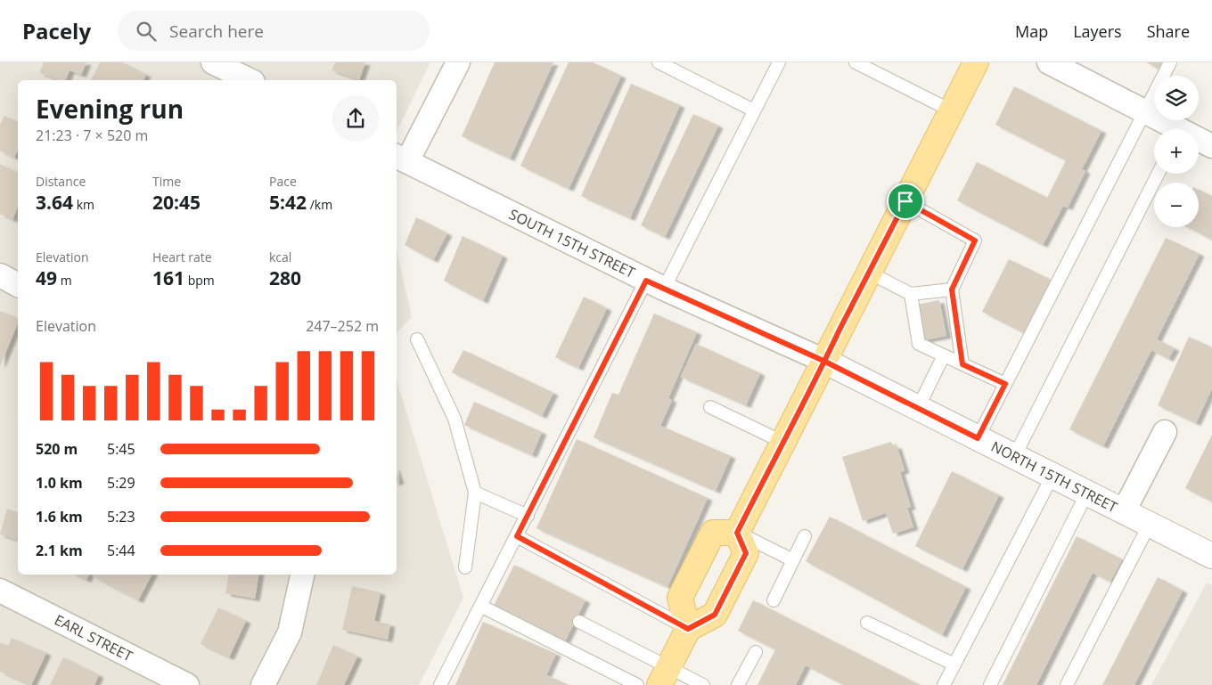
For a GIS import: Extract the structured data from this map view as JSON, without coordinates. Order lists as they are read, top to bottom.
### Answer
{
  "streets": {
    "street": ["SOUTH 15TH STREET", "NORTH 15TH STREET", "EARL STREET"]
  },
  "crossings": [
    ["SOUTH 15TH STREET", "NORTH 15TH STREET"]
  ],
  "page": {
    "header": "Pacely",
    "search": "Search here",
    "nav": ["Map", "Layers", "Share"],
    "map_buttons": ["+", "−"],
    "heading": ["Evening run", "21:23 · 7 × 520 m"],
    "stats": [
      ["Distance", "3.64 km"],
      ["Time", "20:45"],
      ["Pace", "5:42 /km"],
      ["Elevation", "49 m"],
      ["Heart rate", "161 bpm"],
      ["kcal", "280"]
    ],
    "chart": ["Elevation", "247–252 m"],
    "list": [
      {
        "name": "520 m",
        "note": "5:45"
      },
      {
        "name": "1.0 km",
        "note": "5:29"
      },
      {
        "name": "1.6 km",
        "note": "5:23"
      },
      {
        "name": "2.1 km",
        "note": "5:44"
      }
    ]
  }
}
